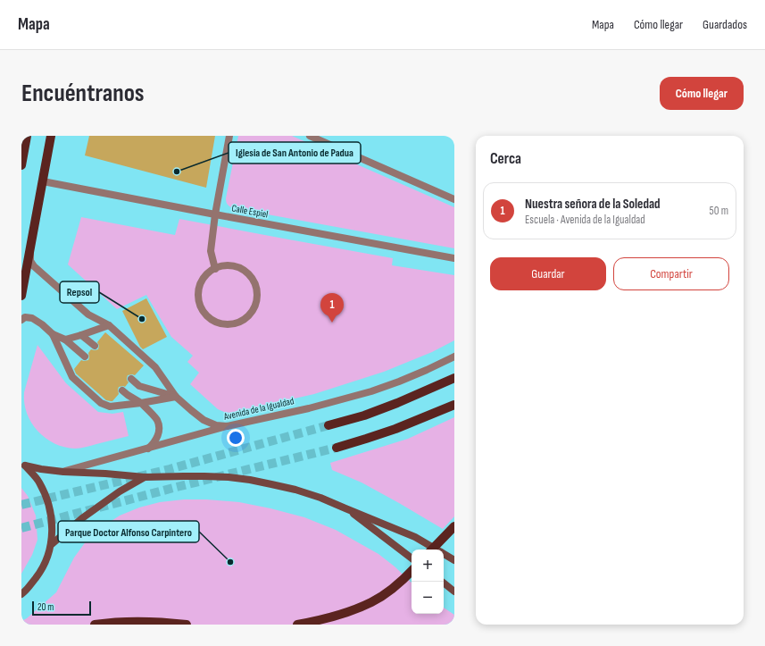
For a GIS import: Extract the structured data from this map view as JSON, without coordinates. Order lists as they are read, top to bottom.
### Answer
{
  "streets": {
    "street": ["Calle Espiel", "Avenida de la Igualdad"]
  },
  "places": ["Iglesia de San Antonio de Padua", "Repsol", "Parque Doctor Alfonso Carpintero"],
  "scale_bar": "20 m",
  "page": {
    "header": "Mapa",
    "nav": ["Mapa", "Cómo llegar", "Guardados"],
    "buttons": [
      "Cómo llegar",
      ["Guardar", "Compartir"]
    ],
    "title": "Encuéntranos",
    "heading": "Cerca",
    "list": [
      {
        "mark": "1",
        "name": "Nuestra señora de la Soledad",
        "note": "Escuela · Avenida de la Igualdad",
        "value": "50 m"
      }
    ],
    "pins": "1",
    "map_buttons": ["+", "−"],
    "scale": "20 m"
  }
}
